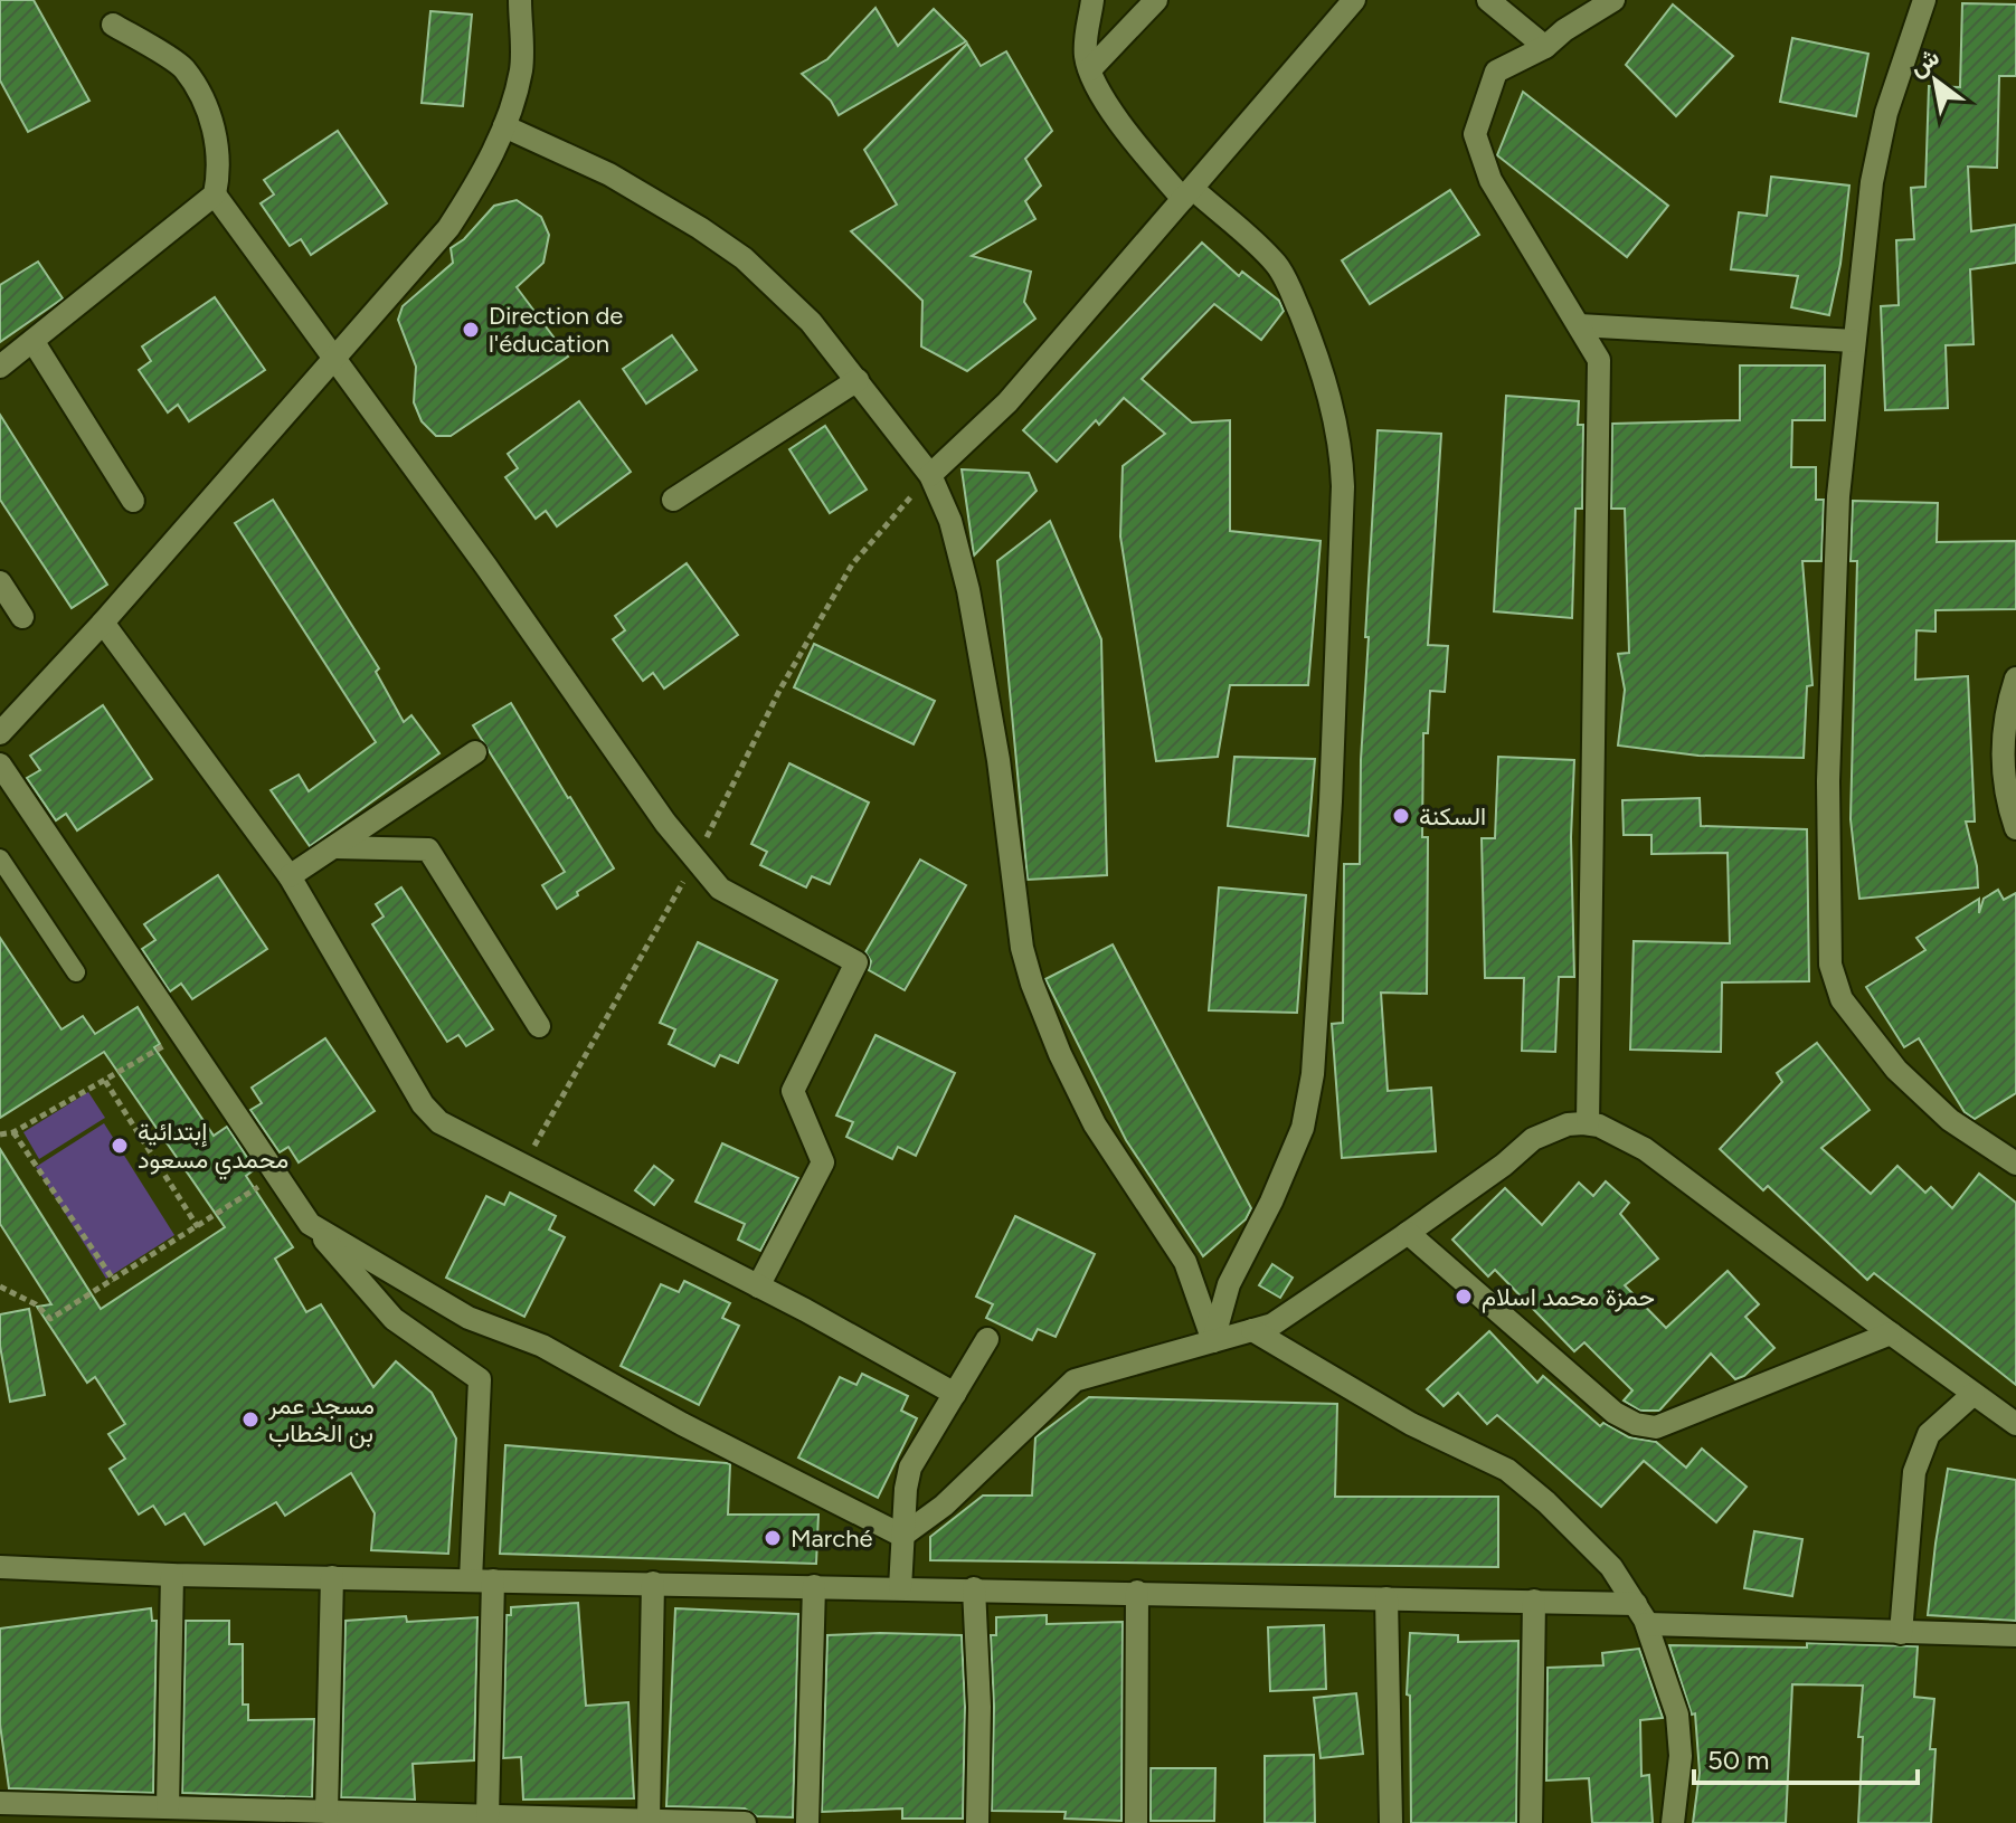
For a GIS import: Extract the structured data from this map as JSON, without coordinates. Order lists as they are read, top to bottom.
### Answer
{
  "places": [
    "Direction de l'éducation",
    "السكنة",
    "إبتدائية محمدي مسعود",
    "حمزة محمد اسلام",
    "مسجد عمر بن الخطاب",
    "Marché"
  ],
  "scale_bar": "50 m",
  "north": "top left"
}
